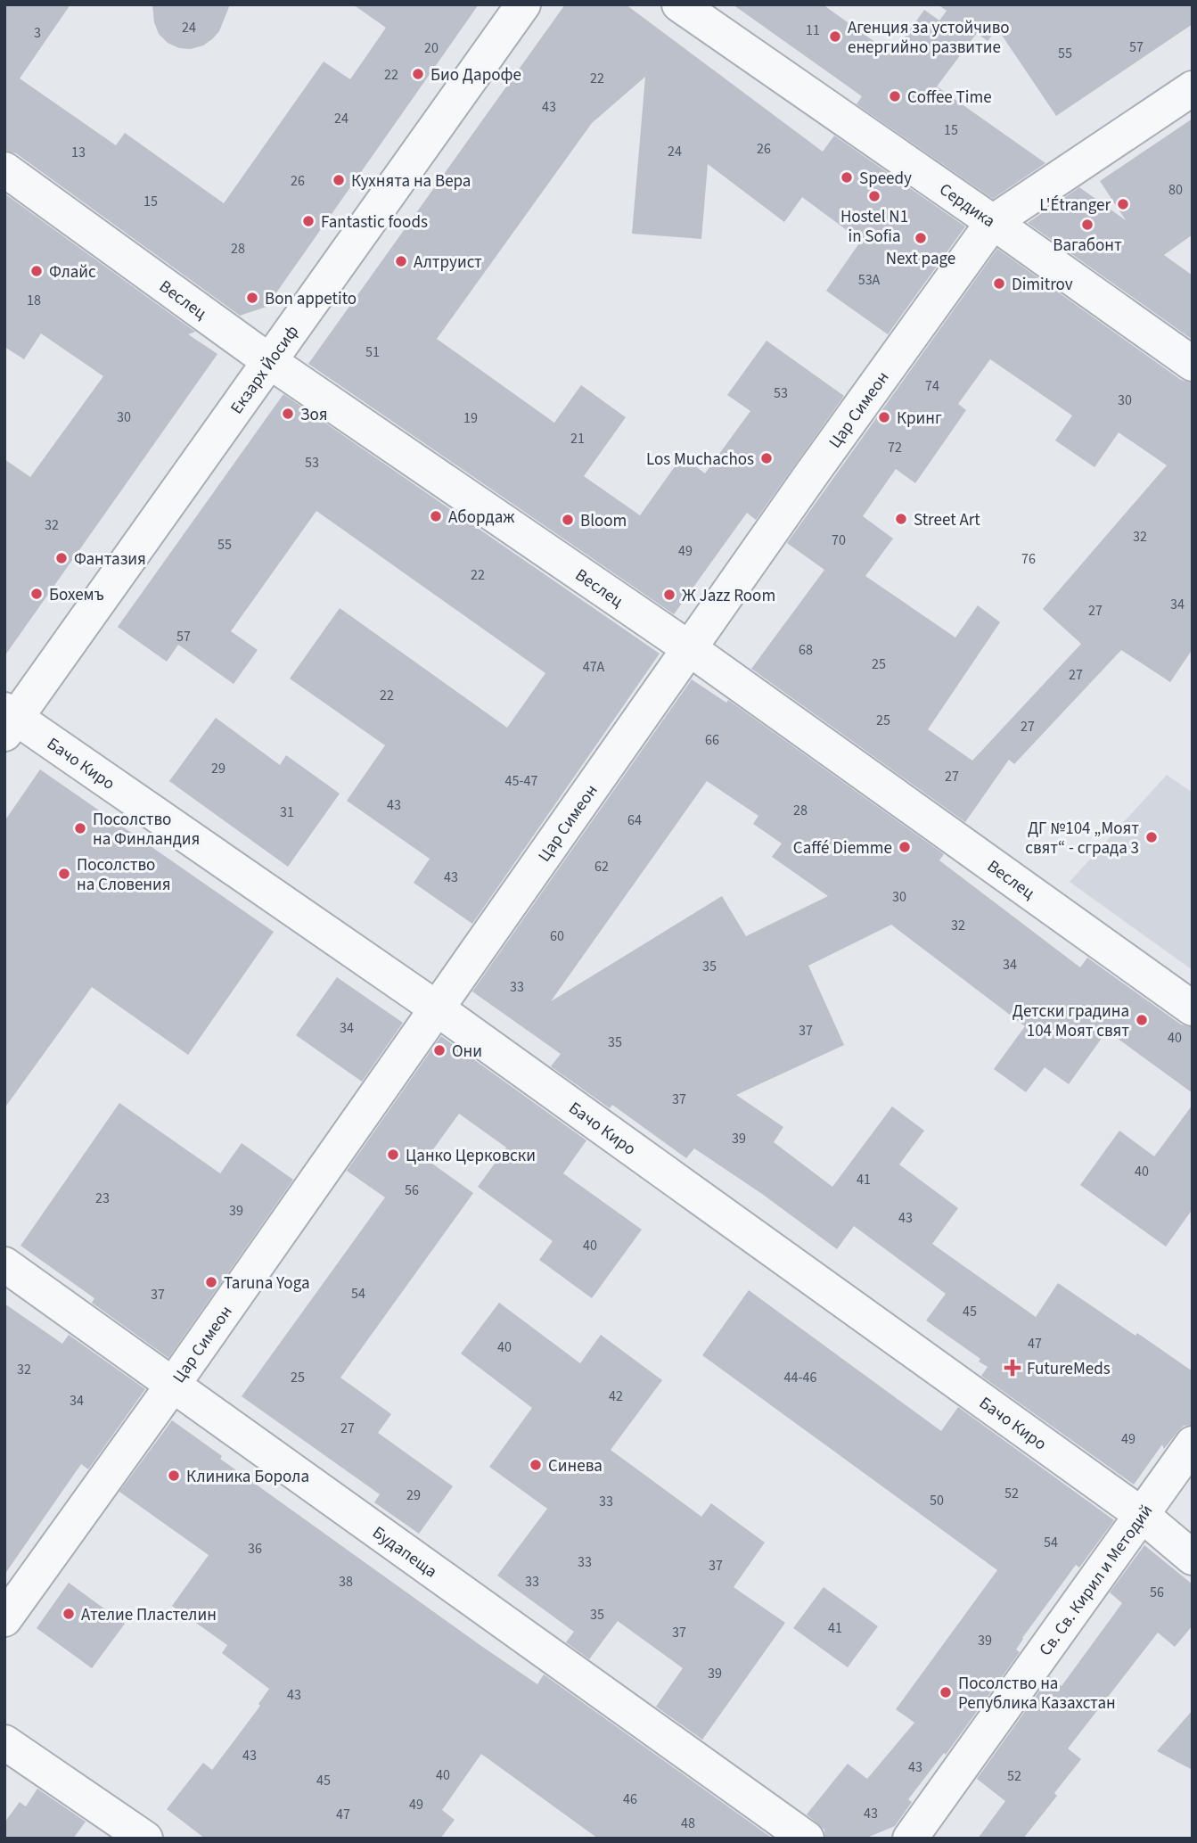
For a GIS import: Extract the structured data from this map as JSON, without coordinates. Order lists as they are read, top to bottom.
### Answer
{
  "streets": {
    "street": [
      "Сердика",
      "Веслец",
      "Екзарх Йосиф",
      "Цар Симеон",
      "Бачо Киро",
      "Будапеща",
      "Св. Св. Кирил и Методий"
    ]
  },
  "crossings": [
    ["Сердика", "Цар Симеон"],
    ["Веслец", "Екзарх Йосиф"],
    ["Веслец", "Цар Симеон"],
    ["Екзарх Йосиф", "Бачо Киро"],
    ["Цар Симеон", "Бачо Киро"],
    ["Цар Симеон", "Будапеща"],
    ["Бачо Киро", "Св. Св. Кирил и Методий"]
  ],
  "places": {
    "other": [
      "Агенция за устойчиво енергийно развитие",
      "Био Дарофе",
      "Coffee Time",
      "Speedy",
      "Кухнята на Вера",
      "Hostel N1 in Sofia",
      "L'Étranger",
      "Fantastic foods",
      "Вагабонт",
      "Next page",
      "Алтруист",
      "Флайс",
      "Dimitrov",
      "Bon appetito",
      "Зоя",
      "Кринг",
      "Los Muchachos",
      "Абордаж",
      "Street Art",
      "Bloom",
      "Фантазия",
      "Бохемъ",
      "Ж Jazz Room",
      "Посолство на Финландия",
      "ДГ №104 „Моят свят“ - сграда 3",
      "Caffé Diemme",
      "Посолство на Словения",
      "Детски градина 104 Моят свят",
      "Они",
      "Цанко Церковски",
      "Taruna Yoga",
      "Синева",
      "Клиника Борола",
      "Ателие Пластелин",
      "Посолство на Република Казахстан"
    ],
    "health": ["FutureMeds"]
  },
  "house_numbers": [
    "24",
    "11",
    "3",
    "57",
    "20",
    "55",
    "22",
    "22",
    "43",
    "24",
    "15",
    "26",
    "24",
    "13",
    "26",
    "80",
    "15",
    "28",
    "53А",
    "18",
    "51",
    "74",
    "53",
    "30",
    "30",
    "19",
    "21",
    "72",
    "53",
    "32",
    "32",
    "70",
    "55",
    "49",
    "76",
    "22",
    "34",
    "27",
    "57",
    "68",
    "25",
    "47А",
    "27",
    "22",
    "25",
    "27",
    "66",
    "29",
    "27",
    "45-47",
    "43",
    "28",
    "31",
    "64",
    "62",
    "43",
    "30",
    "32",
    "60",
    "34",
    "35",
    "33",
    "34",
    "37",
    "40",
    "35",
    "37",
    "39",
    "40",
    "41",
    "56",
    "23",
    "39",
    "43",
    "40",
    "54",
    "37",
    "45",
    "47",
    "40",
    "32",
    "25",
    "44-46",
    "42",
    "34",
    "27",
    "49",
    "52",
    "29",
    "50",
    "33",
    "54",
    "36",
    "33",
    "37",
    "38",
    "33",
    "56",
    "35",
    "41",
    "37",
    "39",
    "39",
    "43",
    "43",
    "43",
    "40",
    "52",
    "45",
    "46",
    "49",
    "43",
    "47",
    "48"
  ]
}
